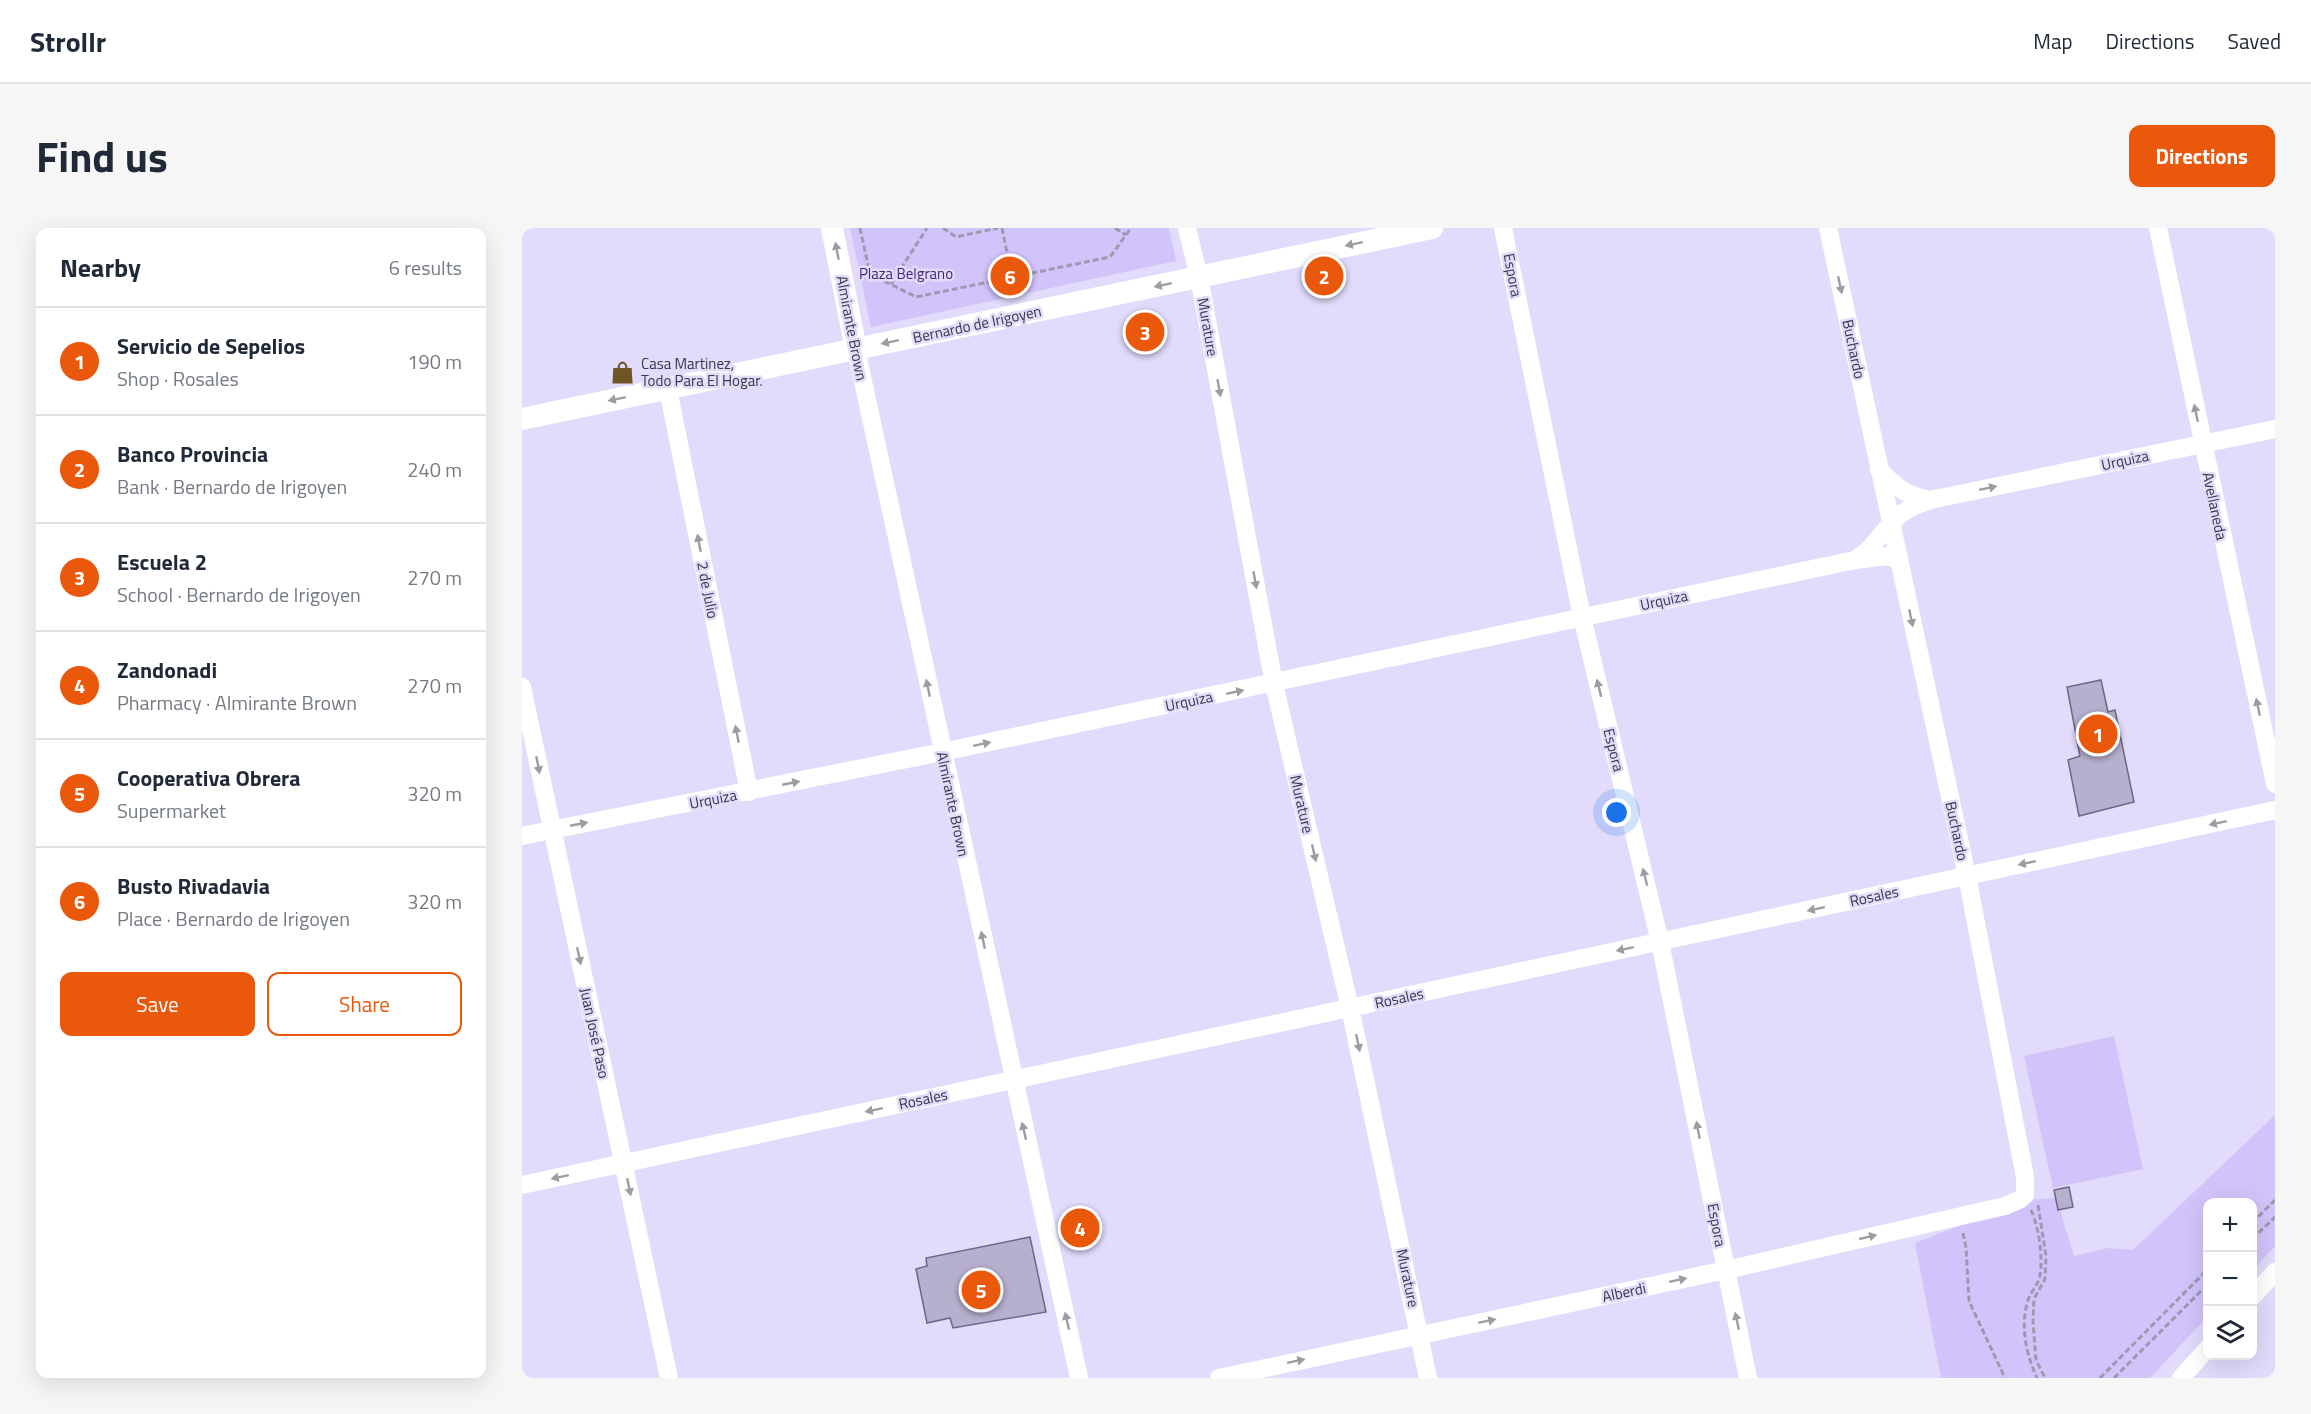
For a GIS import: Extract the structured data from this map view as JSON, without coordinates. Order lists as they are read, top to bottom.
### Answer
{
  "streets": {
    "main road": ["Bernardo de Irigoyen", "Almirante Brown"],
    "street": [
      "Espora",
      "Murature",
      "Buchardo",
      "Urquiza",
      "Avellaneda",
      "2 de Julio",
      "Rosales",
      "Juan José Paso",
      "Alberdi"
    ]
  },
  "crossings": [
    ["Espora", "Urquiza"],
    ["Espora", "Rosales"],
    ["Espora", "Alberdi"],
    ["Bernardo de Irigoyen", "Murature"],
    ["Bernardo de Irigoyen", "Almirante Brown"],
    ["Bernardo de Irigoyen", "2 de Julio"],
    ["Murature", "Urquiza"],
    ["Murature", "Rosales"],
    ["Murature", "Alberdi"],
    ["Almirante Brown", "Urquiza"],
    ["Almirante Brown", "Rosales"],
    ["Buchardo", "Urquiza"],
    ["Buchardo", "Rosales"],
    ["Buchardo", "Alberdi"],
    ["Urquiza", "Avellaneda"],
    ["Urquiza", "2 de Julio"],
    ["Urquiza", "Juan José Paso"],
    ["Rosales", "Juan José Paso"]
  ],
  "one_way": [
    "Espora",
    "Bernardo de Irigoyen",
    "Murature",
    "Almirante Brown",
    "Buchardo",
    "Urquiza",
    "Avellaneda",
    "2 de Julio",
    "Rosales",
    "Juan José Paso",
    "Alberdi"
  ],
  "parks": ["Plaza Belgrano"],
  "places": {
    "shop": ["Casa Martinez, Todo Para El Hogar."]
  },
  "page": {
    "header": "Strollr",
    "nav": ["Map", "Directions", "Saved"],
    "title": "Find us",
    "buttons": [
      "Directions",
      ["Save", "Share"]
    ],
    "heading": ["Nearby", "6 results"],
    "pins": [
      "2",
      "6",
      "3",
      "1",
      "4",
      "5"
    ],
    "list": [
      {
        "mark": "1",
        "name": "Servicio de Sepelios",
        "note": "Shop · Rosales",
        "value": "190 m"
      },
      {
        "mark": "2",
        "name": "Banco Provincia",
        "note": "Bank · Bernardo de Irigoyen",
        "value": "240 m"
      },
      {
        "mark": "3",
        "name": "Escuela 2",
        "note": "School · Bernardo de Irigoyen",
        "value": "270 m"
      },
      {
        "mark": "4",
        "name": "Zandonadi",
        "note": "Pharmacy · Almirante Brown",
        "value": "270 m"
      },
      {
        "mark": "5",
        "name": "Cooperativa Obrera",
        "note": "Supermarket",
        "value": "320 m"
      },
      {
        "mark": "6",
        "name": "Busto Rivadavia",
        "note": "Place · Bernardo de Irigoyen",
        "value": "320 m"
      }
    ],
    "map_buttons": ["+", "−"]
  }
}
